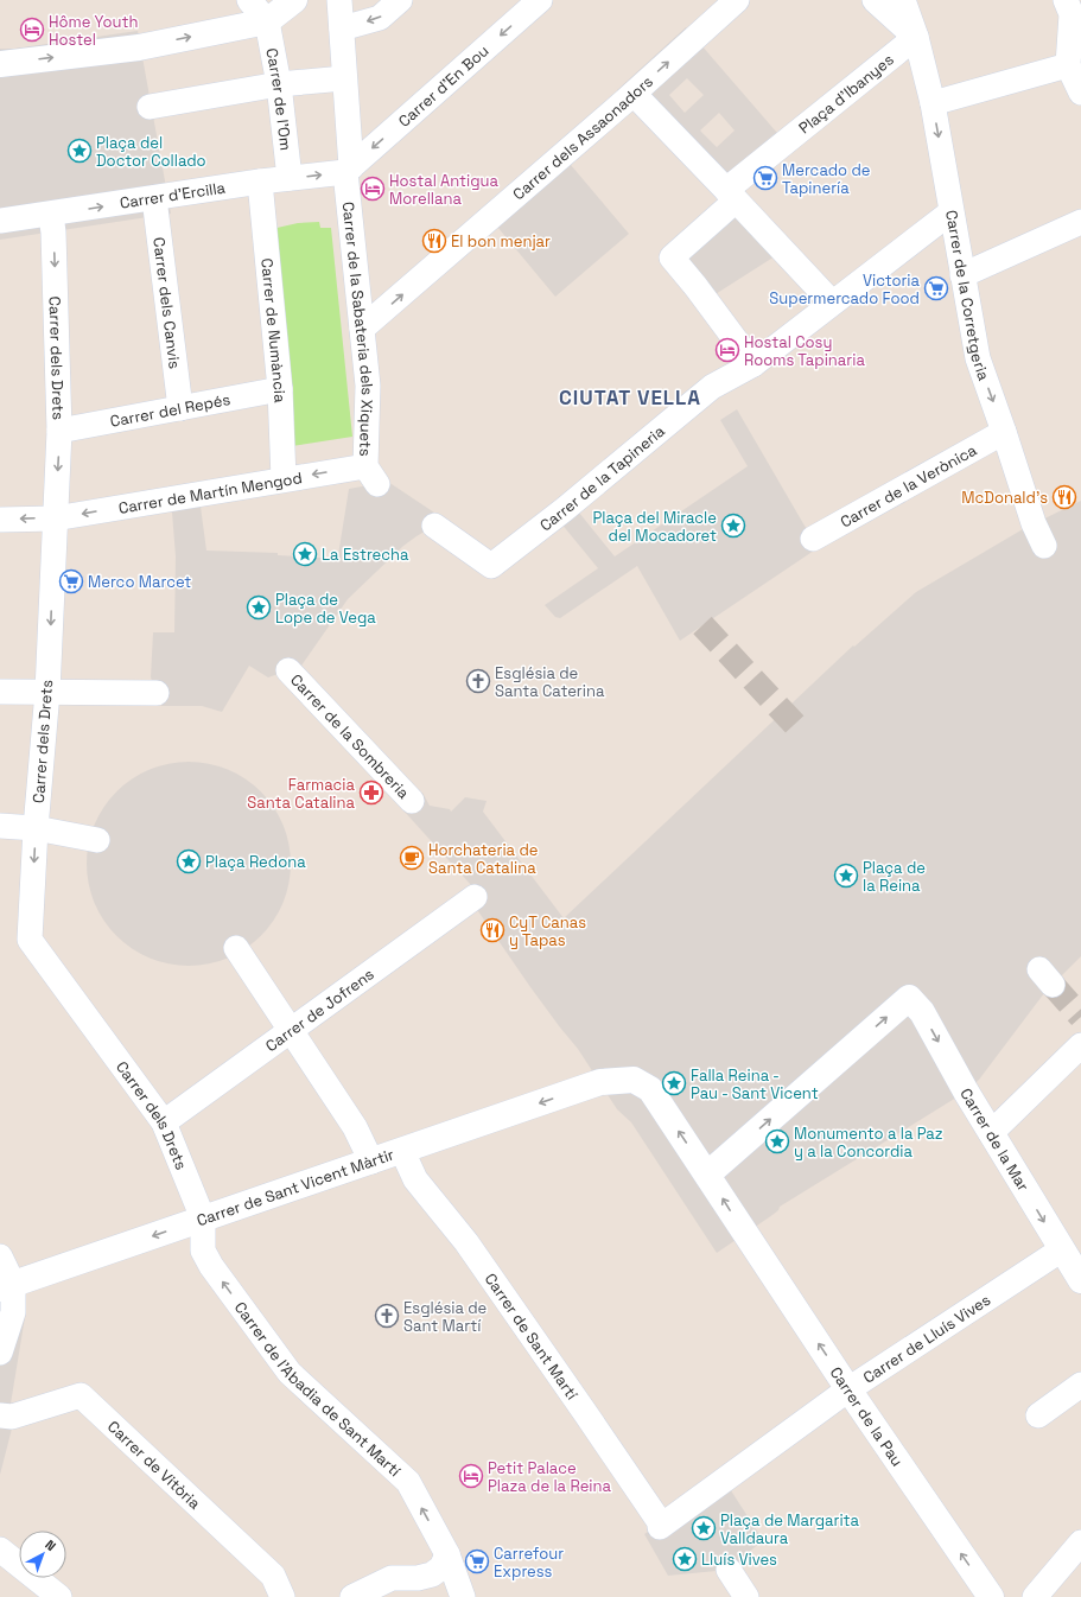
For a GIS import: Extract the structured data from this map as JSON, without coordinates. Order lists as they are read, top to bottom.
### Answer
{
  "streets": {
    "street": [
      "Carrer d'En Bou",
      "Plaça d'Ibanyes",
      "Carrer de l'Om",
      "Carrer dels Assaonadors",
      "Carrer d'Ercilla",
      "Carrer de la Corretgeria",
      "Carrer dels Canvis",
      "Carrer de Numància",
      "Carrer de la Sabateria dels Xiquets",
      "Carrer dels Drets",
      "Carrer del Repés",
      "Carrer de la Tapineria",
      "Carrer de la Verònica",
      "Carrer de Martín Mengod",
      "Carrer de la Sombreria",
      "Carrer de Jofrens",
      "Carrer de la Mar",
      "Carrer de Sant Vicent Màrtir",
      "Carrer de Sant Martí",
      "Carrer de Lluís Vives",
      "Carrer de l'Abadia de Sant Martí",
      "Carrer de la Pau",
      "Carrer de Vitòria"
    ]
  },
  "crossings": [
    ["Carrer d'En Bou", "Carrer d'Ercilla"],
    ["Carrer d'En Bou", "Carrer de la Sabateria dels Xiquets"],
    ["Plaça d'Ibanyes", "Carrer de la Corretgeria"],
    ["Plaça d'Ibanyes", "Carrer de la Tapineria"],
    ["Carrer de l'Om", "Carrer d'Ercilla"],
    ["Carrer dels Assaonadors", "Carrer de la Sabateria dels Xiquets"],
    ["Carrer d'Ercilla", "Carrer dels Canvis"],
    ["Carrer d'Ercilla", "Carrer de Numància"],
    ["Carrer d'Ercilla", "Carrer de la Sabateria dels Xiquets"],
    ["Carrer d'Ercilla", "Carrer dels Drets"],
    ["Carrer de la Corretgeria", "Carrer de la Tapineria"],
    ["Carrer de la Corretgeria", "Carrer de la Verònica"],
    ["Carrer dels Canvis", "Carrer del Repés"],
    ["Carrer de Numància", "Carrer del Repés"],
    ["Carrer de Numància", "Carrer de Martín Mengod"],
    ["Carrer de la Sabateria dels Xiquets", "Carrer de Martín Mengod"],
    ["Carrer dels Drets", "Carrer del Repés"],
    ["Carrer dels Drets", "Carrer de Martín Mengod"],
    ["Carrer dels Drets", "Carrer de Jofrens"],
    ["Carrer dels Drets", "Carrer de Sant Vicent Màrtir"],
    ["Carrer dels Drets", "Carrer de l'Abadia de Sant Martí"],
    ["Carrer de la Mar", "Carrer de Sant Vicent Màrtir"],
    ["Carrer de la Mar", "Carrer de Lluís Vives"],
    ["Carrer de la Mar", "Carrer de la Pau"],
    ["Carrer de Sant Vicent Màrtir", "Carrer de Sant Martí"],
    ["Carrer de Sant Vicent Màrtir", "Carrer de l'Abadia de Sant Martí"],
    ["Carrer de Sant Vicent Màrtir", "Carrer de la Pau"],
    ["Carrer de Sant Martí", "Carrer de Lluís Vives"],
    ["Carrer de Lluís Vives", "Carrer de la Pau"]
  ],
  "one_way": [
    "Carrer dels Assaonadors",
    "Carrer de la Corretgeria",
    "Carrer dels Drets",
    "Carrer de Sant Vicent Màrtir",
    "Carrer de l'Abadia de Sant Martí",
    "Carrer de la Pau"
  ],
  "districts": ["CIUTAT VELLA"],
  "places": {
    "hotel": [
      "Hôme Youth Hostel",
      "Hostal Antigua Morellana",
      "Hostal Cosy Rooms Tapinaria",
      "Petit Palace Plaza de la Reina"
    ],
    "place": [
      "Plaça del Doctor Collado",
      "Plaça del Miracle del Mocadoret",
      "La Estrecha",
      "Plaça de Lope de Vega",
      "Plaça Redona",
      "Plaça de la Reina",
      "Falla Reina - Pau - Sant Vicent",
      "Monumento a la Paz y a la Concordia",
      "Plaça de Margarita Valldaura",
      "Lluís Vives"
    ],
    "supermarket": [
      "Mercado de Tapinería",
      "Victoria Supermercado Food",
      "Merco Marcet",
      "Carrefour Express"
    ],
    "restaurant": ["El bon menjar", "McDonald's", "CyT Canas y Tapas"],
    "church": ["Església de Santa Caterina", "Església de Sant Martí"],
    "pharmacy": ["Farmacia Santa Catalina"],
    "cafe": ["Horchateria de Santa Catalina"]
  },
  "north": "top right"
}
